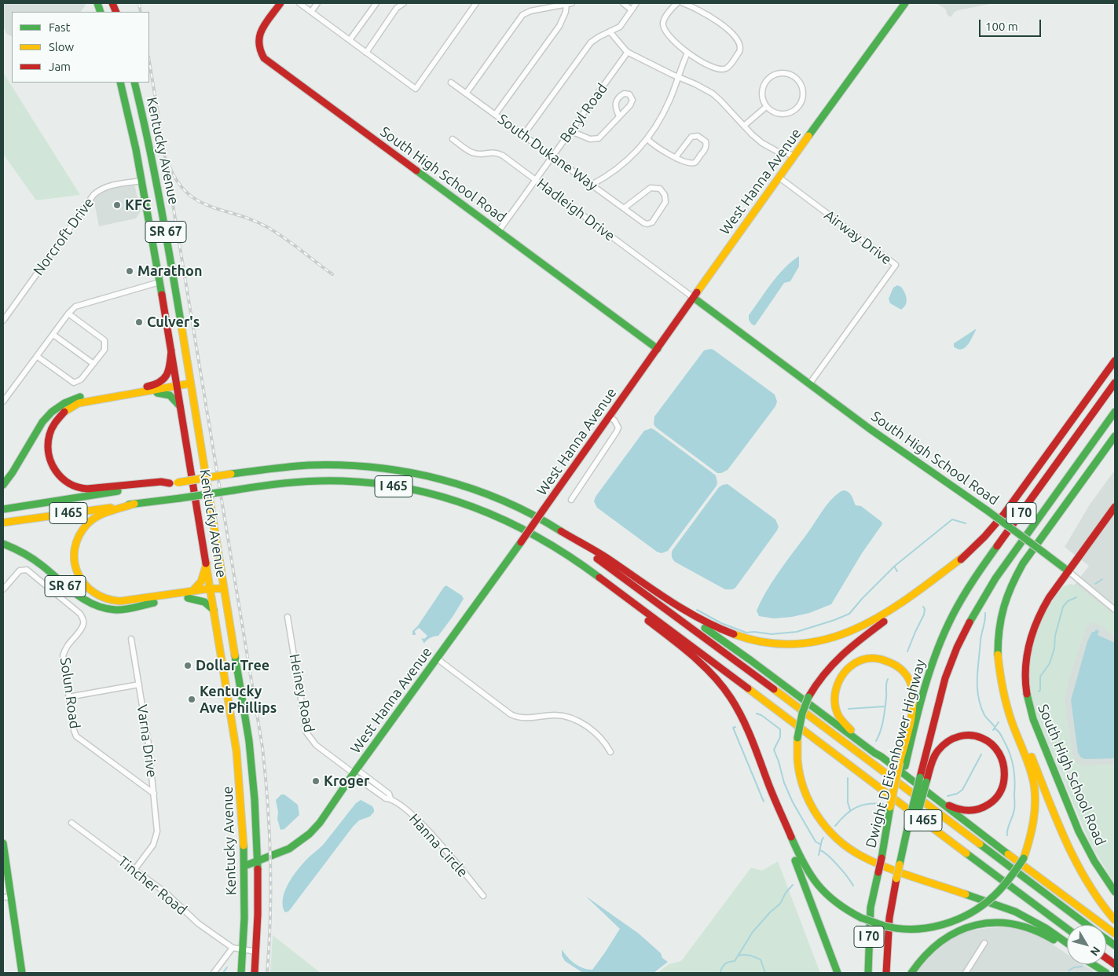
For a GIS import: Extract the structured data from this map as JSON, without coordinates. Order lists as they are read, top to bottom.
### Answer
{
  "streets": {
    "main road": [
      "Kentucky Avenue",
      "South High School Road",
      "West Hanna Avenue",
      "SR 67",
      "I 465",
      "I 70",
      "Dwight D Eisenhower Highway"
    ],
    "street": [
      "Beryl Road",
      "South Dukane Way",
      "Hadleigh Drive",
      "Norcroft Drive",
      "Airway Drive",
      "Solun Road",
      "Heiney Road",
      "Varna Drive",
      "Hanna Circle",
      "Tincher Road"
    ]
  },
  "crossings": [
    ["Beryl Road", "South Dukane Way"],
    ["Beryl Road", "South High School Road"],
    ["Beryl Road", "Hadleigh Drive"],
    ["Kentucky Avenue", "West Hanna Avenue"],
    ["Kentucky Avenue", "SR 67"],
    ["Kentucky Avenue", "Norcroft Drive"],
    ["South High School Road", "West Hanna Avenue"],
    ["South High School Road", "Hadleigh Drive"],
    ["South High School Road", "Airway Drive"],
    ["West Hanna Avenue", "Hadleigh Drive"],
    ["West Hanna Avenue", "Airway Drive"],
    ["West Hanna Avenue", "Heiney Road"],
    ["West Hanna Avenue", "Hanna Circle"],
    ["Solun Road", "Varna Drive"],
    ["Heiney Road", "Hanna Circle"],
    ["Varna Drive", "Tincher Road"]
  ],
  "places": [
    "KFC",
    "Marathon",
    "Culver's",
    "Dollar Tree",
    "Kentucky Ave Phillips",
    "Kroger"
  ],
  "legend": ["Fast", "Slow", "Jam"],
  "scale_bar": "100 m",
  "north": "bottom right"
}
